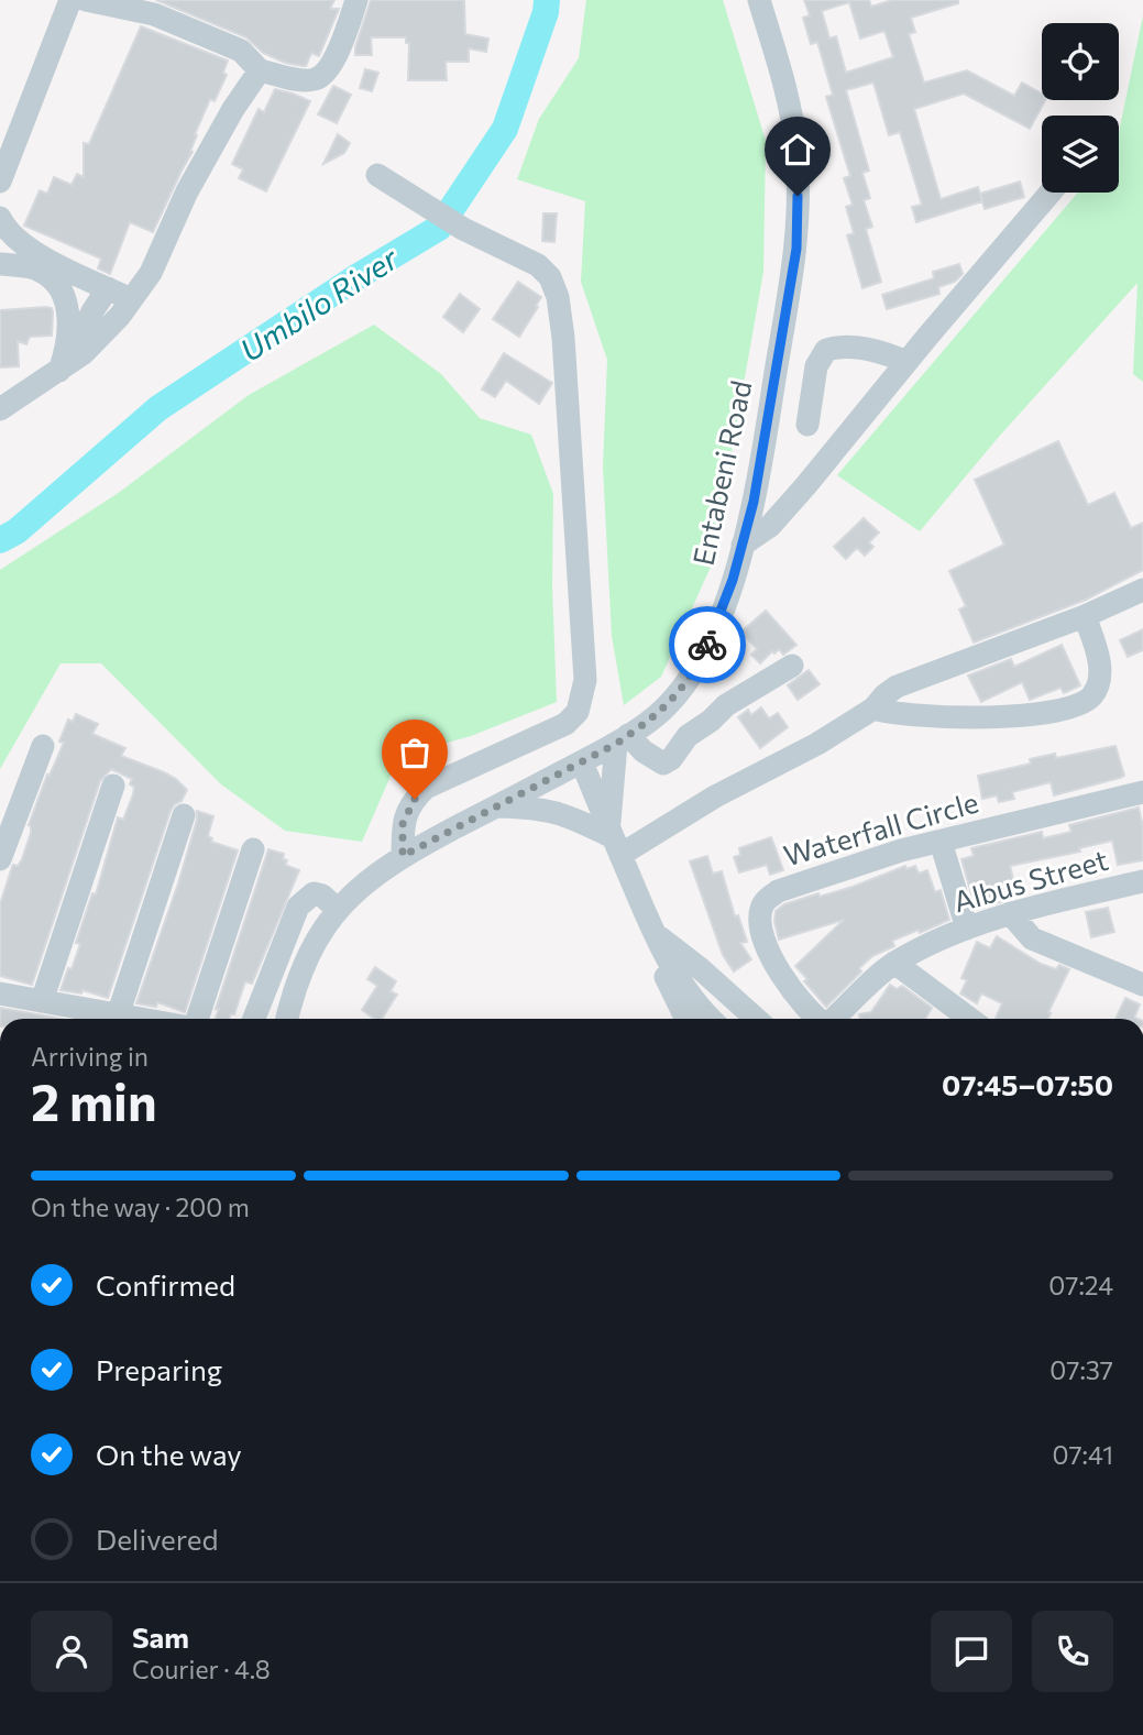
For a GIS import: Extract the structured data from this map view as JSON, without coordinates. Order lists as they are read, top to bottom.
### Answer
{
  "streets": {
    "street": ["Entabeni Road", "Waterfall Circle", "Albus Street"]
  },
  "water": ["Umbilo River"],
  "page": {
    "heading": ["2 min", "Arriving in", "07:45–07:50"],
    "panel": ["Sam", "Courier · 4.8"],
    "bar": "On the way · 200 m",
    "list": [
      ["Confirmed", "07:24"],
      ["Preparing", "07:37"],
      ["On the way", "07:41"],
      "Delivered"
    ]
  }
}
